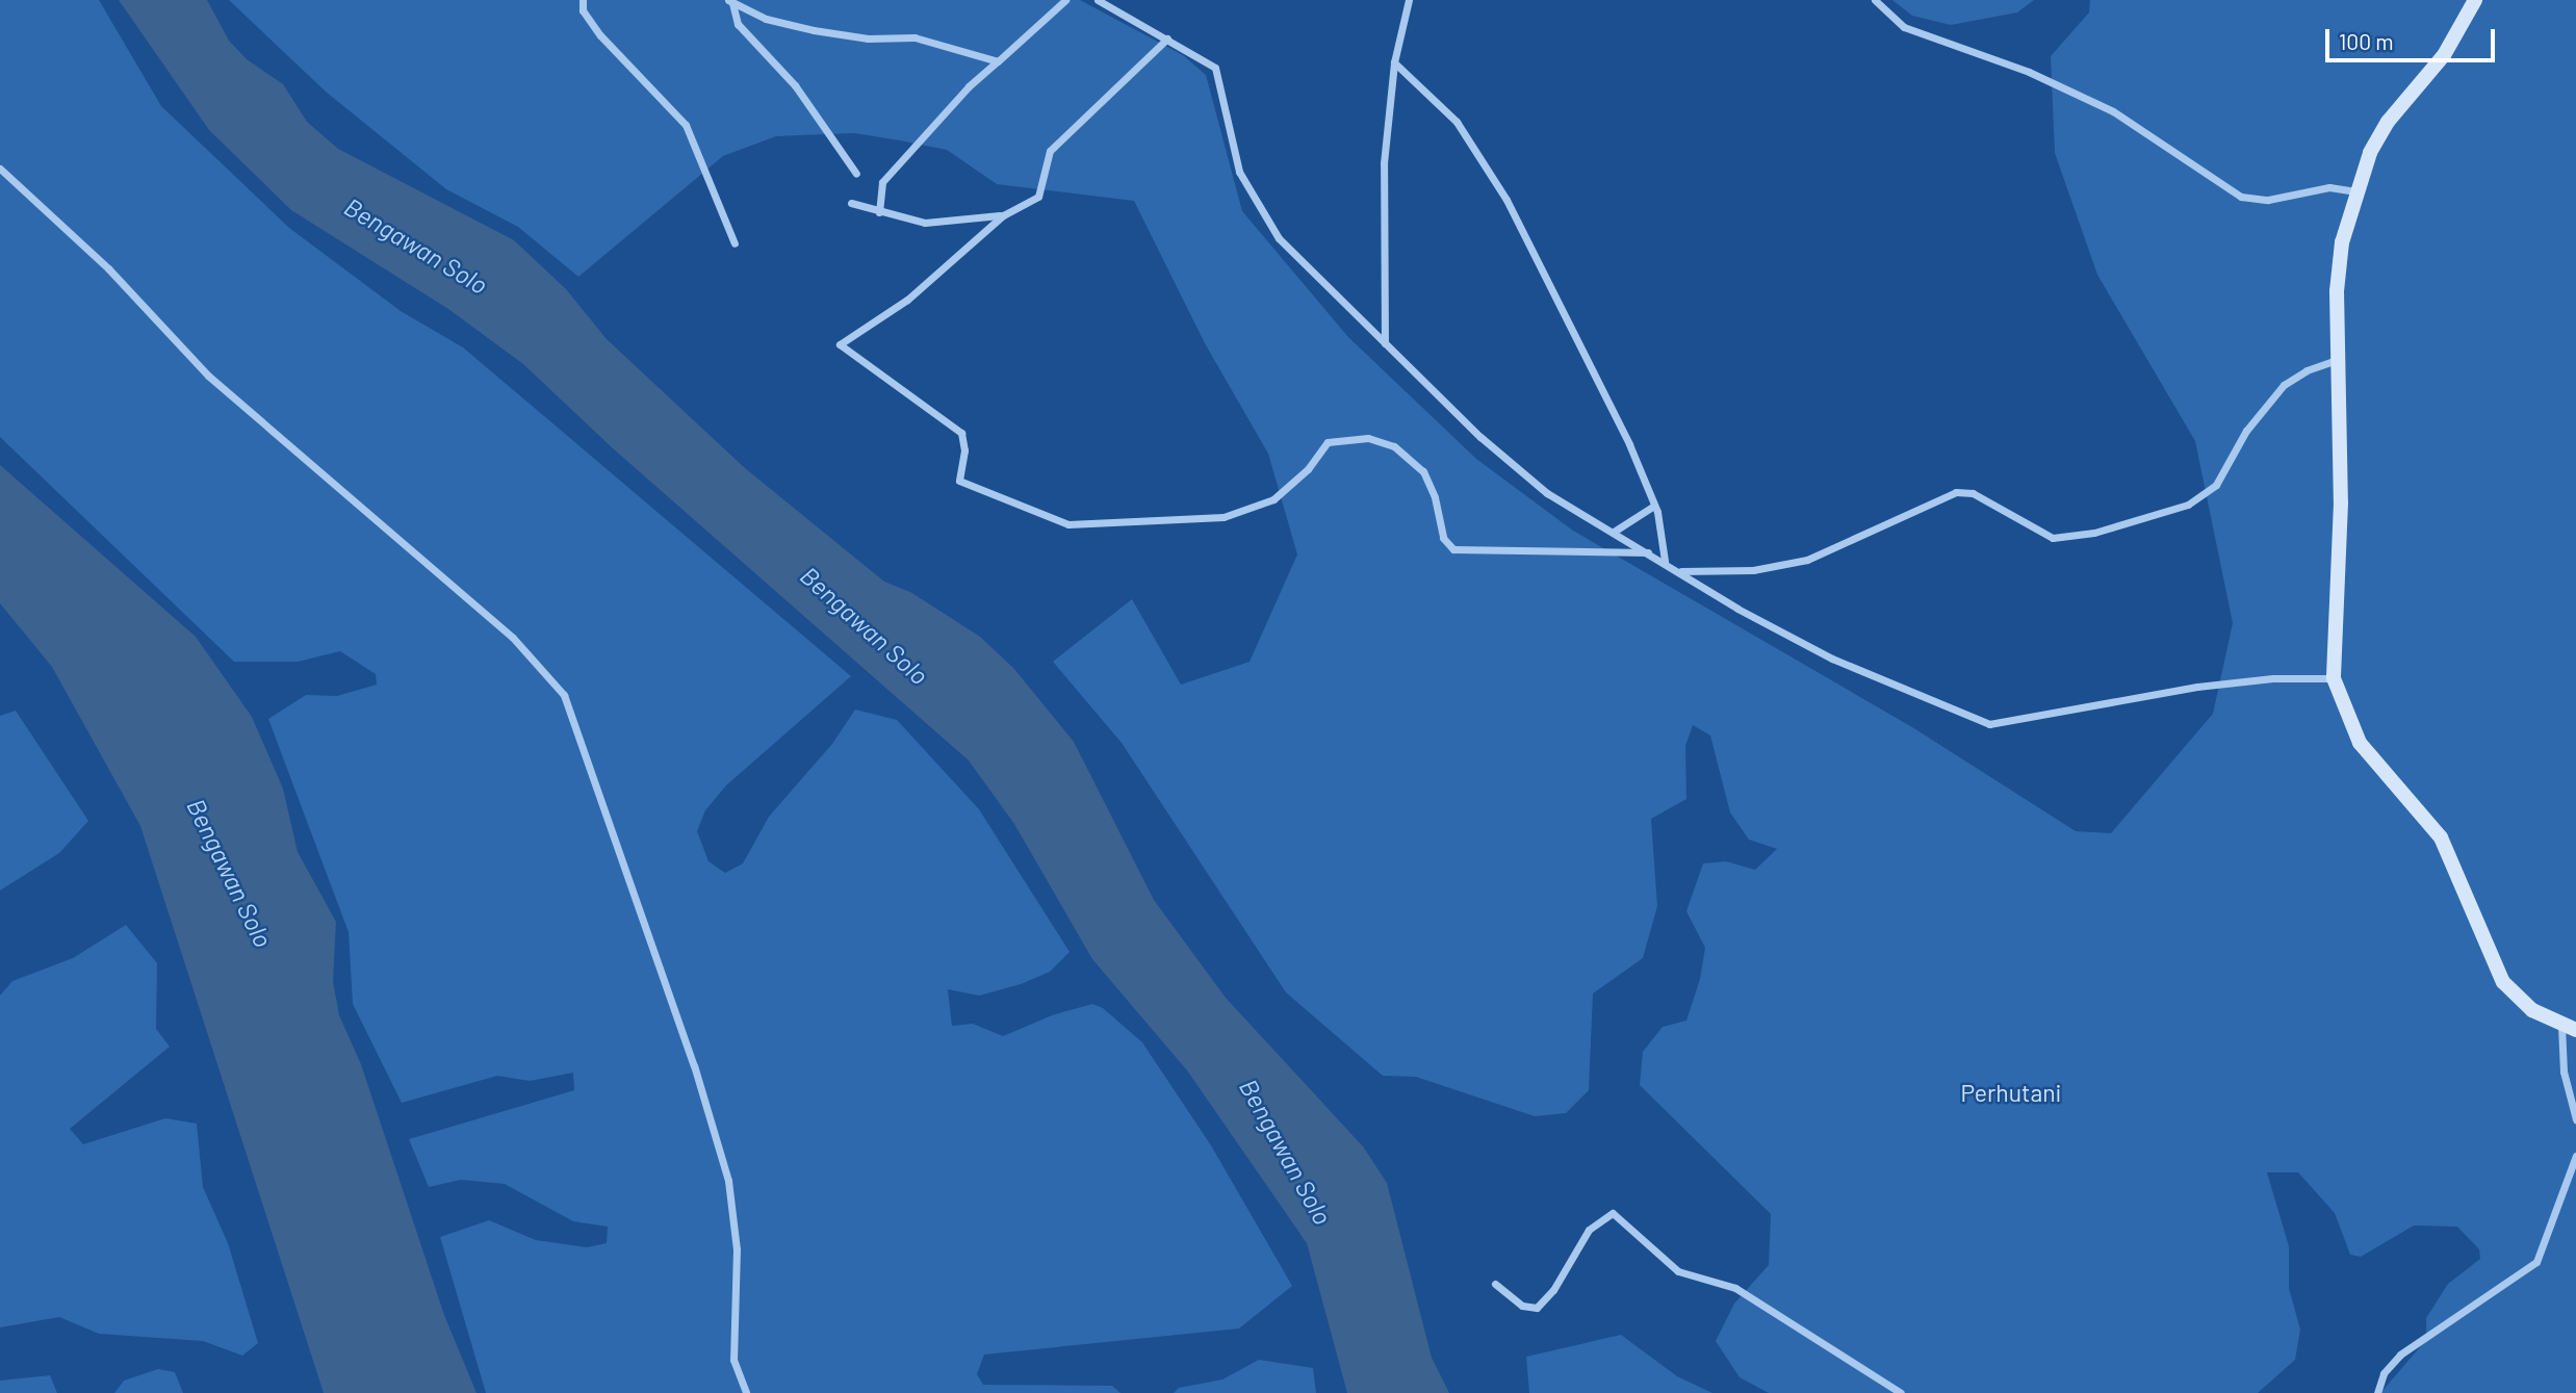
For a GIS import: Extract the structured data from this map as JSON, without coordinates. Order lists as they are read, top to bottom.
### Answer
{
  "water": ["Bengawan Solo"],
  "parks": ["Perhutani"],
  "scale_bar": "100 m"
}
